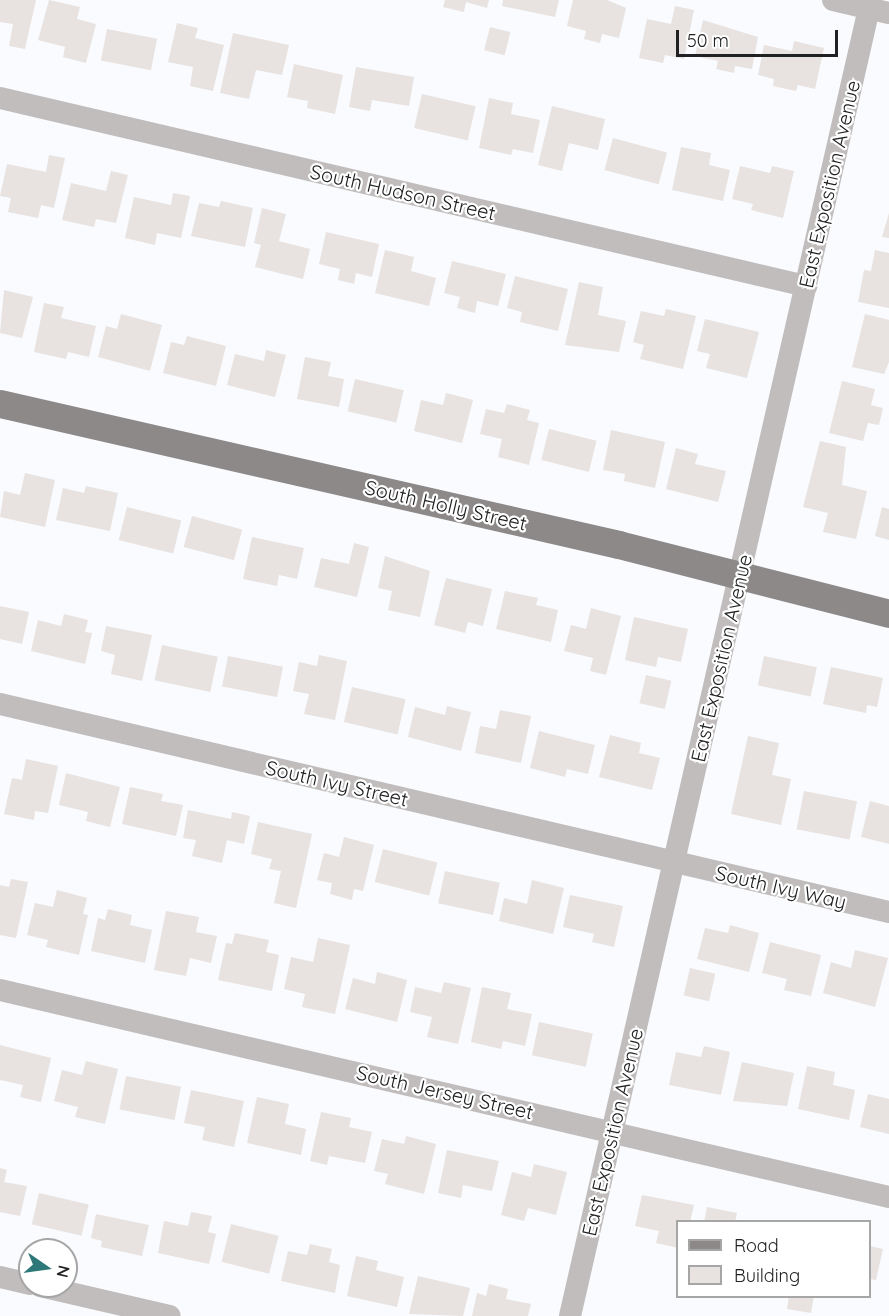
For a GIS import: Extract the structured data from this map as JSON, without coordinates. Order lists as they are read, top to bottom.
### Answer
{
  "streets": {
    "main road": ["South Holly Street"],
    "street": [
      "East Exposition Avenue",
      "South Hudson Street",
      "South Ivy Street",
      "South Ivy Way",
      "South Jersey Street"
    ]
  },
  "crossings": [
    ["East Exposition Avenue", "South Hudson Street"],
    ["East Exposition Avenue", "South Holly Street"],
    ["East Exposition Avenue", "South Ivy Street"],
    ["East Exposition Avenue", "South Ivy Way"],
    ["East Exposition Avenue", "South Jersey Street"],
    ["South Ivy Street", "South Ivy Way"]
  ],
  "legend": ["Road", "Building"],
  "scale_bar": "50 m",
  "north": "right"
}
